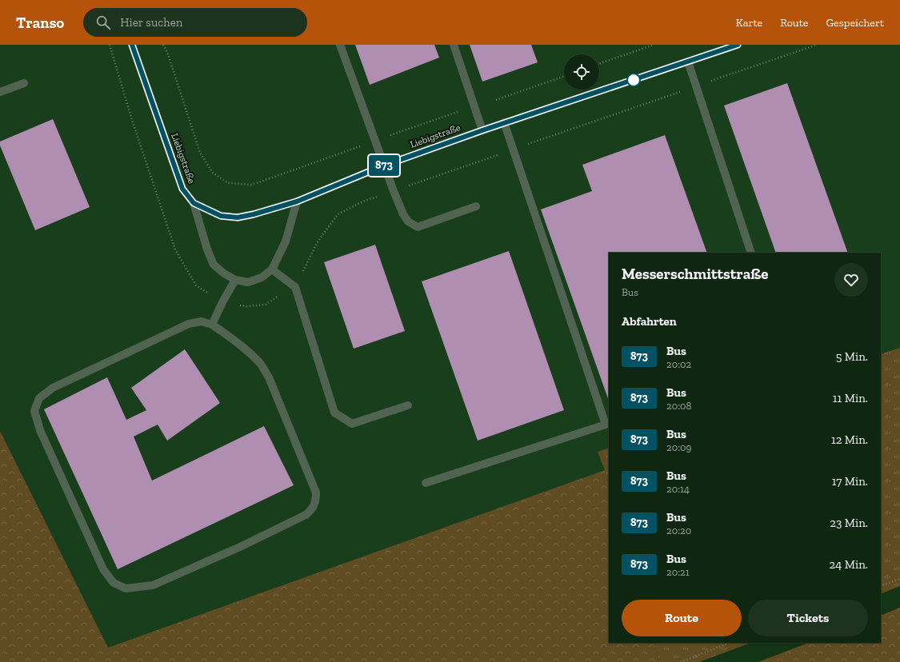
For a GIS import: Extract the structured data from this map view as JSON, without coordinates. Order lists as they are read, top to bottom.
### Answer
{
  "streets": {
    "street": ["Liebigstraße"]
  },
  "lines": ["bus line 873"],
  "page": {
    "header": "Transo",
    "search": "Hier suchen",
    "nav": ["Karte", "Route", "Gespeichert"],
    "on_map": "873",
    "heading": [
      ["Messerschmittstraße", "Bus"],
      "Abfahrten"
    ],
    "list": [
      {
        "mark": "873",
        "name": "Bus",
        "note": "20:02",
        "value": "5 Min."
      },
      {
        "mark": "873",
        "name": "Bus",
        "note": "20:08",
        "value": "11 Min."
      },
      {
        "mark": "873",
        "name": "Bus",
        "note": "20:09",
        "value": "12 Min."
      },
      {
        "mark": "873",
        "name": "Bus",
        "note": "20:14",
        "value": "17 Min."
      },
      {
        "mark": "873",
        "name": "Bus",
        "note": "20:20",
        "value": "23 Min."
      },
      {
        "mark": "873",
        "name": "Bus",
        "note": "20:21",
        "value": "24 Min."
      }
    ],
    "buttons": ["Route", "Tickets"]
  }
}
